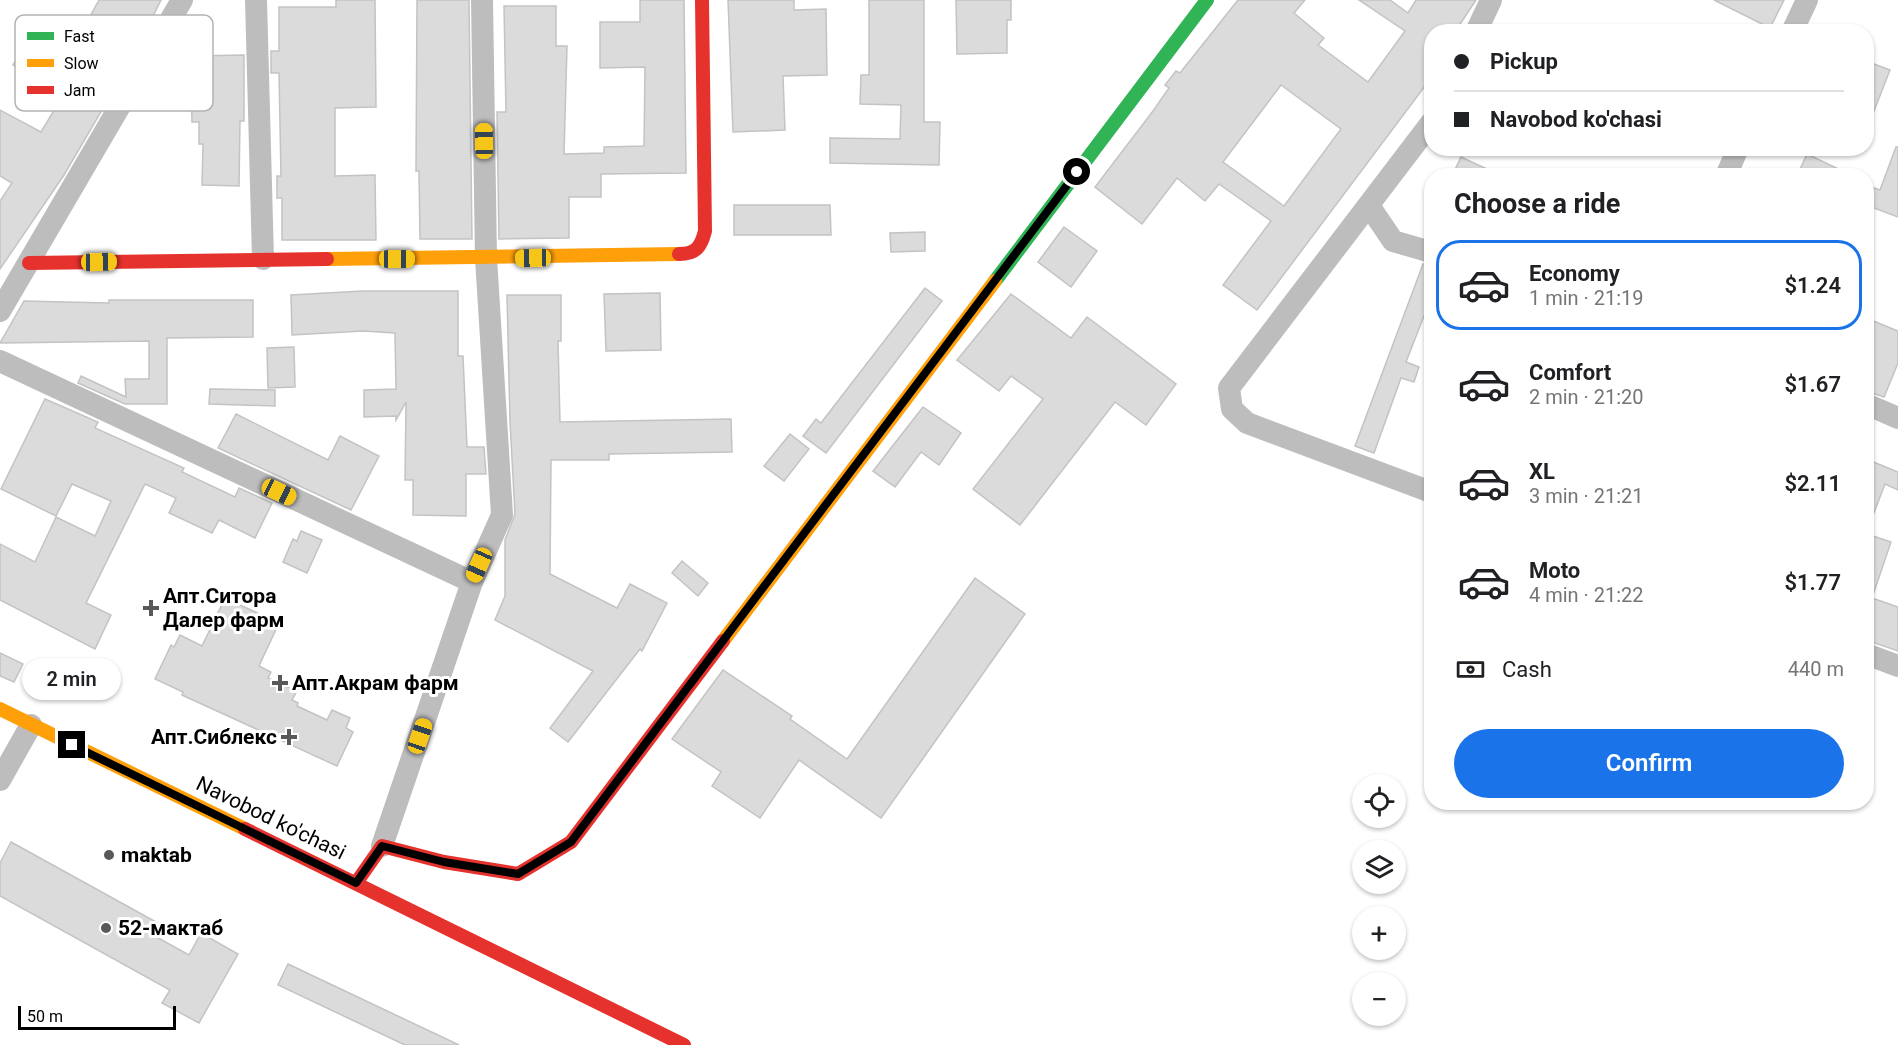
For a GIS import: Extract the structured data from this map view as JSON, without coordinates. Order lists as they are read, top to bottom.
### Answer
{
  "streets": {
    "street": ["Navobod ko'chasi"]
  },
  "places": {
    "health": ["Апт.Ситора Далер фарм", "Апт.Акрам фарм", "Апт.Сиблекс"],
    "other": ["maktab", "52-мактаб"]
  },
  "legend": ["Fast", "Slow", "Jam"],
  "scale_bar": "50 m",
  "page": {
    "banner": ["Pickup", "Navobod ko'chasi"],
    "heading": "Choose a ride",
    "list": [
      {
        "name": "Economy",
        "note": "1 min · 21:19",
        "value": "$1.24"
      },
      {
        "name": "Comfort",
        "note": "2 min · 21:20",
        "value": "$1.67"
      },
      {
        "name": "XL",
        "note": "3 min · 21:21",
        "value": "$2.11"
      },
      {
        "name": "Moto",
        "note": "4 min · 21:22",
        "value": "$1.77"
      }
    ],
    "pay": ["Cash", "440 m"],
    "bubble": "2 min",
    "buttons": "Confirm",
    "map_buttons": ["+", "−"],
    "scale": "50 m"
  }
}
